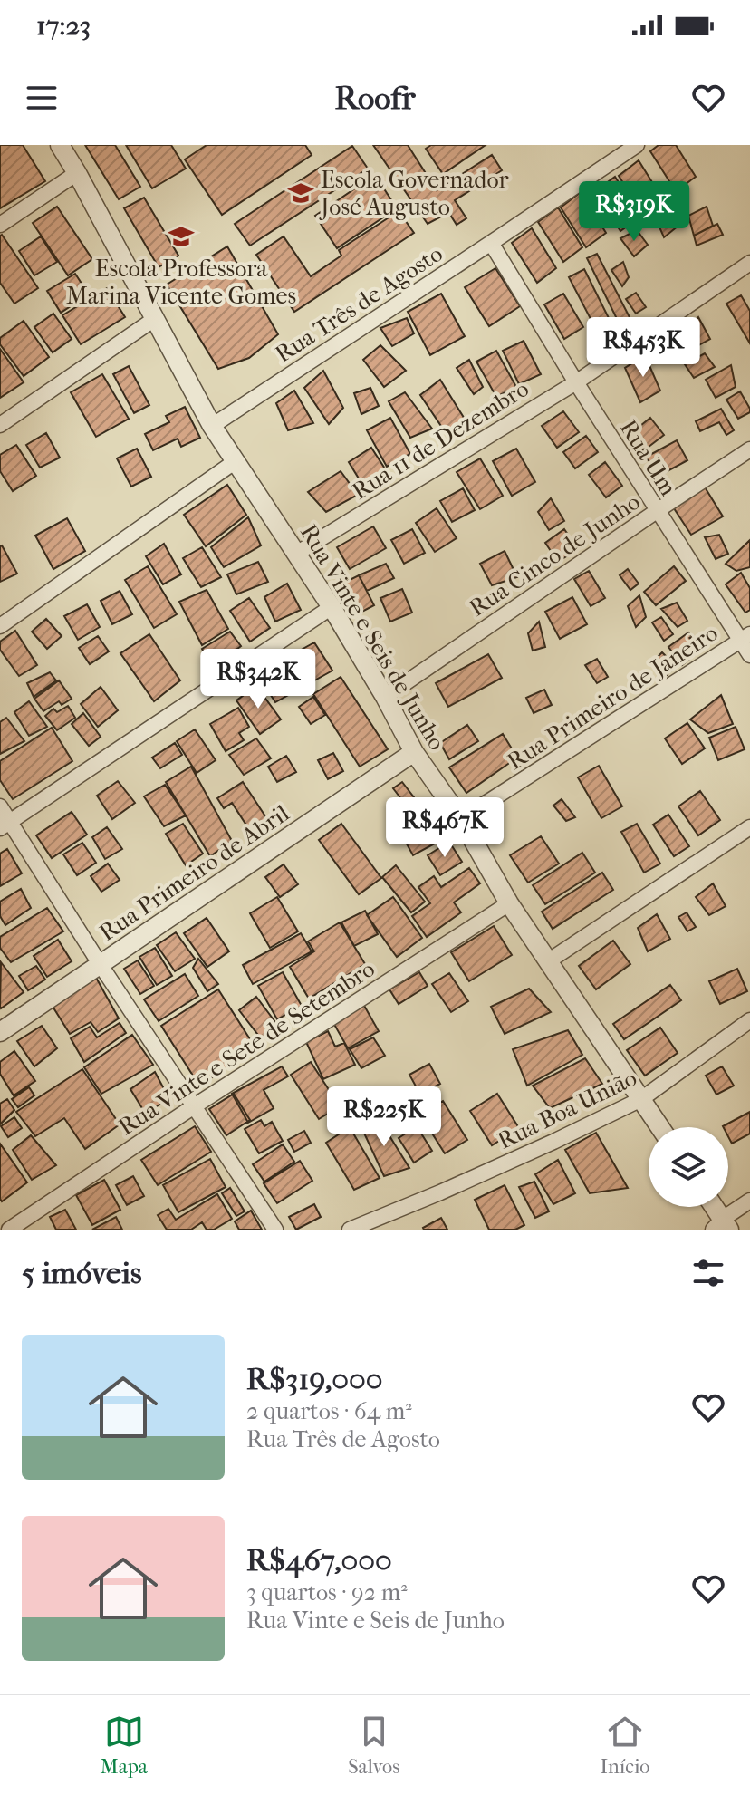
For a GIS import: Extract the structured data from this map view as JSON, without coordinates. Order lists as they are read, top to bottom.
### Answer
{
  "streets": {
    "street": [
      "Rua Três de Agosto",
      "Rua 11 de Dezembro",
      "Rua Um",
      "Rua Cinco de Junho",
      "Rua Vinte e Seis de Junho",
      "Rua Primeiro de Janeiro",
      "Rua Primeiro de Abril",
      "Rua Vinte e Sete de Setembro",
      "Rua Boa União"
    ]
  },
  "crossings": [
    ["Rua Três de Agosto", "Rua Um"],
    ["Rua Três de Agosto", "Rua Vinte e Seis de Junho"],
    ["Rua 11 de Dezembro", "Rua Um"],
    ["Rua 11 de Dezembro", "Rua Vinte e Seis de Junho"],
    ["Rua Um", "Rua Cinco de Junho"],
    ["Rua Um", "Rua Primeiro de Janeiro"],
    ["Rua Cinco de Junho", "Rua Vinte e Seis de Junho"],
    ["Rua Vinte e Seis de Junho", "Rua Primeiro de Janeiro"],
    ["Rua Vinte e Seis de Junho", "Rua Primeiro de Abril"],
    ["Rua Vinte e Seis de Junho", "Rua Vinte e Sete de Setembro"],
    ["Rua Vinte e Seis de Junho", "Rua Boa União"]
  ],
  "places": {
    "school or university": ["Escola Governador José Augusto", "Escola Professora Marina Vicente Gomes"]
  },
  "page": {
    "status": "17:23",
    "header": "Roofr",
    "price": [
      "R$319K",
      "R$453K",
      "R$342K",
      "R$467K",
      "R$225K"
    ],
    "heading": "5 imóveis",
    "list": [
      {
        "name": "R$319,000",
        "note": "2 quartos · 64 m² · Rua Três de Agosto"
      },
      {
        "name": "R$467,000",
        "note": "3 quartos · 92 m² · Rua Vinte e Seis de Junho"
      }
    ],
    "tabs": ["Mapa", "Salvos", "Início"]
  }
}
